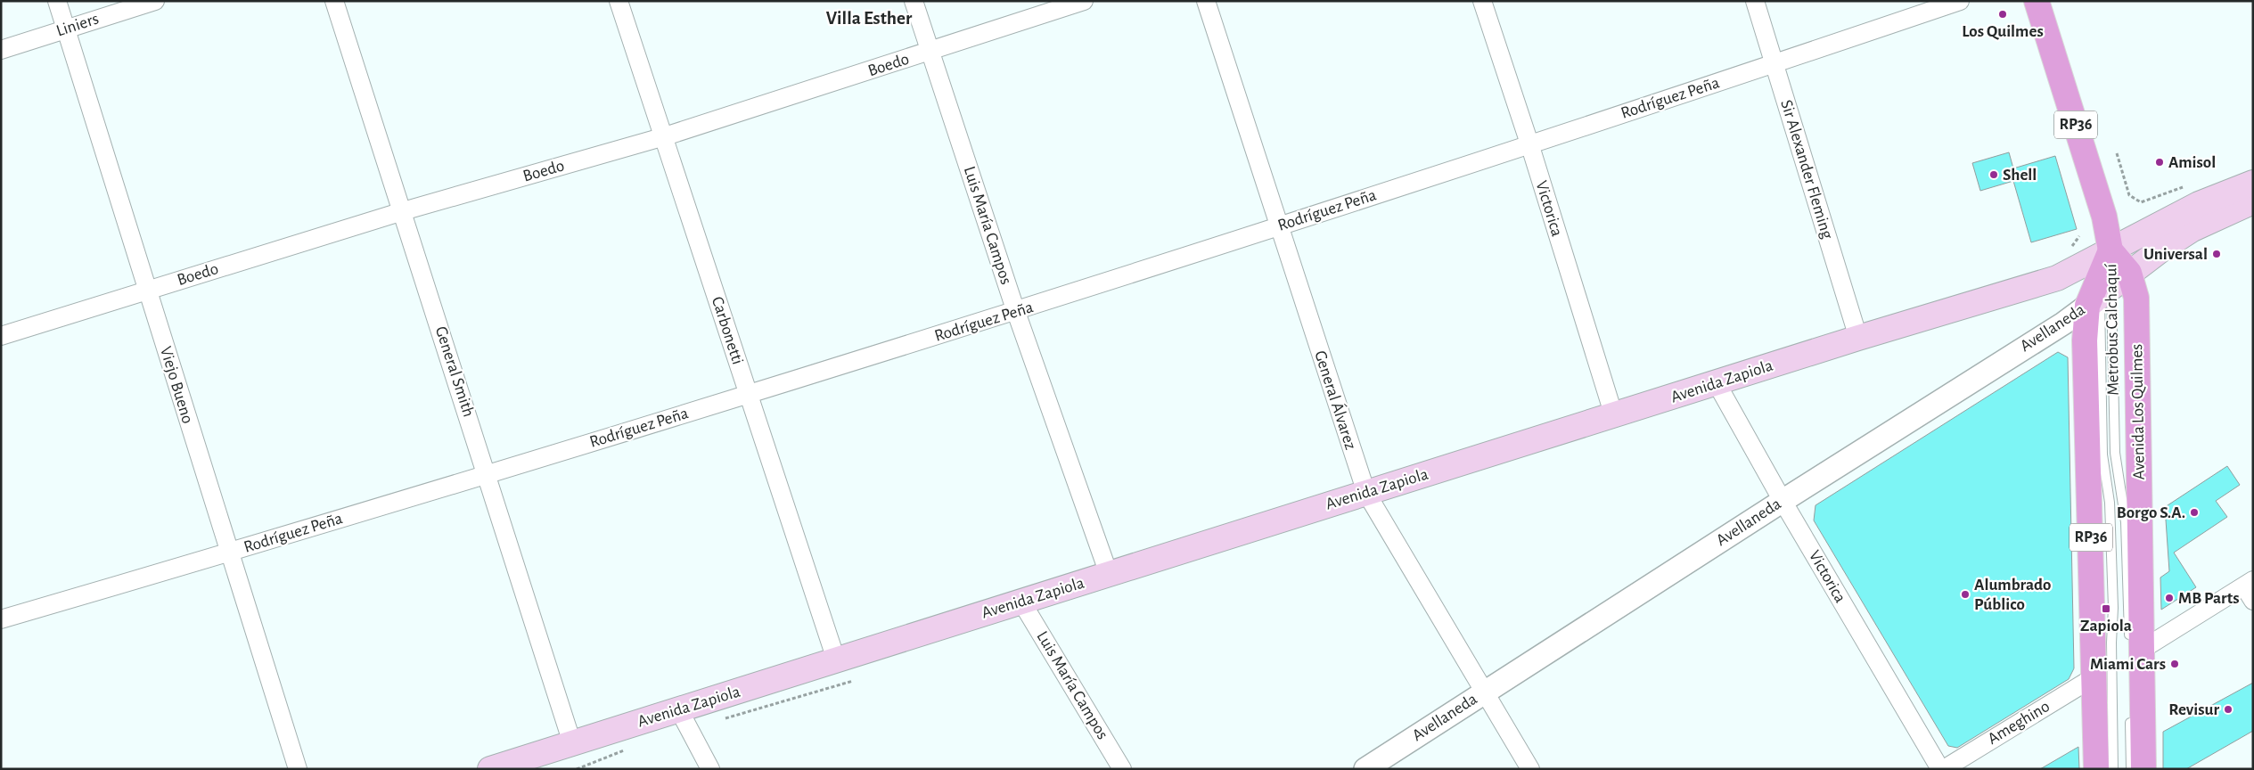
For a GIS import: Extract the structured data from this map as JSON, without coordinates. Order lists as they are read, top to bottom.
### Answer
{
  "streets": {
    "main road": ["RP36", "Avenida Zapiola", "Avenida Los Quilmes"],
    "street": [
      "Liniers",
      "Boedo",
      "Rodríguez Peña",
      "Sir Alexander Fleming",
      "Victorica",
      "Luis María Campos",
      "Avellaneda",
      "Carbonetti",
      "General Smith",
      "Viejo Bueno",
      "General Álvarez",
      "Ameghino"
    ],
    "lane": ["Metrobus Calchaquí"]
  },
  "crossings": [
    ["Liniers", "Viejo Bueno"],
    ["Boedo", "Luis María Campos"],
    ["Boedo", "Carbonetti"],
    ["Boedo", "General Smith"],
    ["Boedo", "Viejo Bueno"],
    ["Rodríguez Peña", "Sir Alexander Fleming"],
    ["Rodríguez Peña", "Victorica"],
    ["Rodríguez Peña", "Luis María Campos"],
    ["Rodríguez Peña", "Carbonetti"],
    ["Rodríguez Peña", "General Smith"],
    ["Rodríguez Peña", "Viejo Bueno"],
    ["Rodríguez Peña", "General Álvarez"],
    ["RP36", "Avellaneda"],
    ["RP36", "Metrobus Calchaquí"],
    ["RP36", "Avenida Zapiola"],
    ["RP36", "Avenida Los Quilmes"],
    ["RP36", "Ameghino"],
    ["Sir Alexander Fleming", "Avenida Zapiola"],
    ["Victorica", "Avellaneda"],
    ["Victorica", "Avenida Zapiola"],
    ["Luis María Campos", "Avenida Zapiola"],
    ["Avellaneda", "Metrobus Calchaquí"],
    ["Avellaneda", "General Álvarez"],
    ["Avellaneda", "Avenida Los Quilmes"],
    ["Metrobus Calchaquí", "Avenida Los Quilmes"],
    ["Carbonetti", "Avenida Zapiola"],
    ["General Smith", "Avenida Zapiola"],
    ["Avenida Zapiola", "General Álvarez"],
    ["Avenida Zapiola", "Avenida Los Quilmes"]
  ],
  "districts": ["Villa Esther"],
  "places": {
    "other": [
      "Los Quilmes",
      "Amisol",
      "Shell",
      "Universal",
      "Borgo S.A.",
      "Alumbrado Público",
      "MB Parts",
      "Miami Cars",
      "Revisur"
    ],
    "transit": ["Zapiola"]
  }
}
